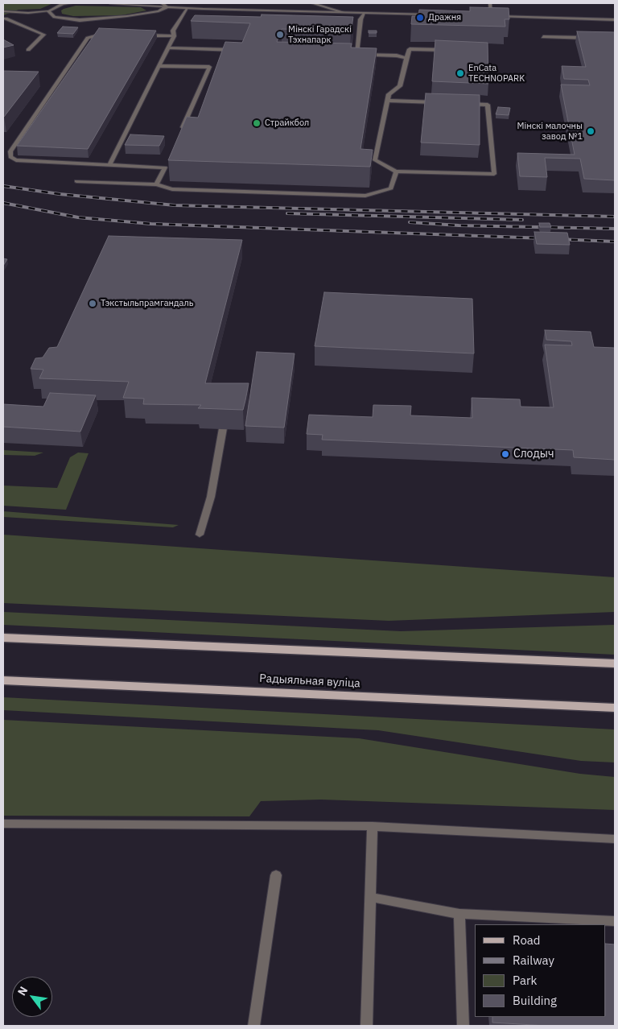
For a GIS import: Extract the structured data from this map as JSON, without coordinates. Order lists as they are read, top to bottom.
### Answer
{
  "streets": {
    "main road": ["Радыяльная вуліца"]
  },
  "places": [
    "Дражня",
    "Мінскі Гарадскі Тэхнапарк",
    "EnCata TECHNOPARK",
    "Страйкбол",
    "Мінскі малочны завод №1",
    "Тэкстыльпрамгандаль",
    "Слодыч"
  ],
  "legend": [
    "Road",
    "Railway",
    "Park",
    "Building"
  ],
  "north": "top left"
}
